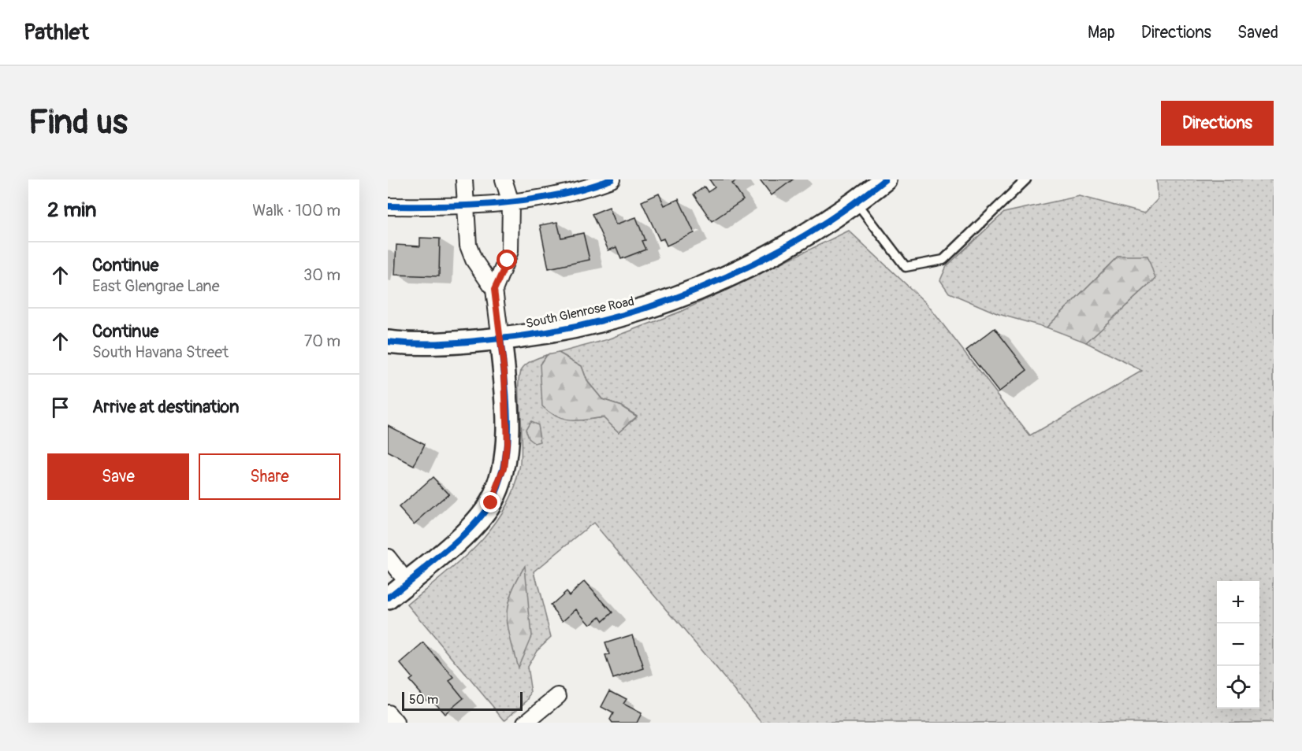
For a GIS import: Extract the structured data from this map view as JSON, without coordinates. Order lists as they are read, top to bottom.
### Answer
{
  "streets": {
    "street": ["South Glenrose Road"]
  },
  "scale_bar": "50 m",
  "page": {
    "header": "Pathlet",
    "nav": ["Map", "Directions", "Saved"],
    "buttons": [
      "Directions",
      ["Save", "Share"]
    ],
    "title": "Find us",
    "heading": ["2 min", "Walk · 100 m"],
    "list": [
      ["Continue", "East Glengrae Lane", "30 m"],
      ["Continue", "South Havana Street", "70 m"],
      "Arrive at destination"
    ],
    "map_buttons": ["+", "−"],
    "scale": "50 m"
  }
}
